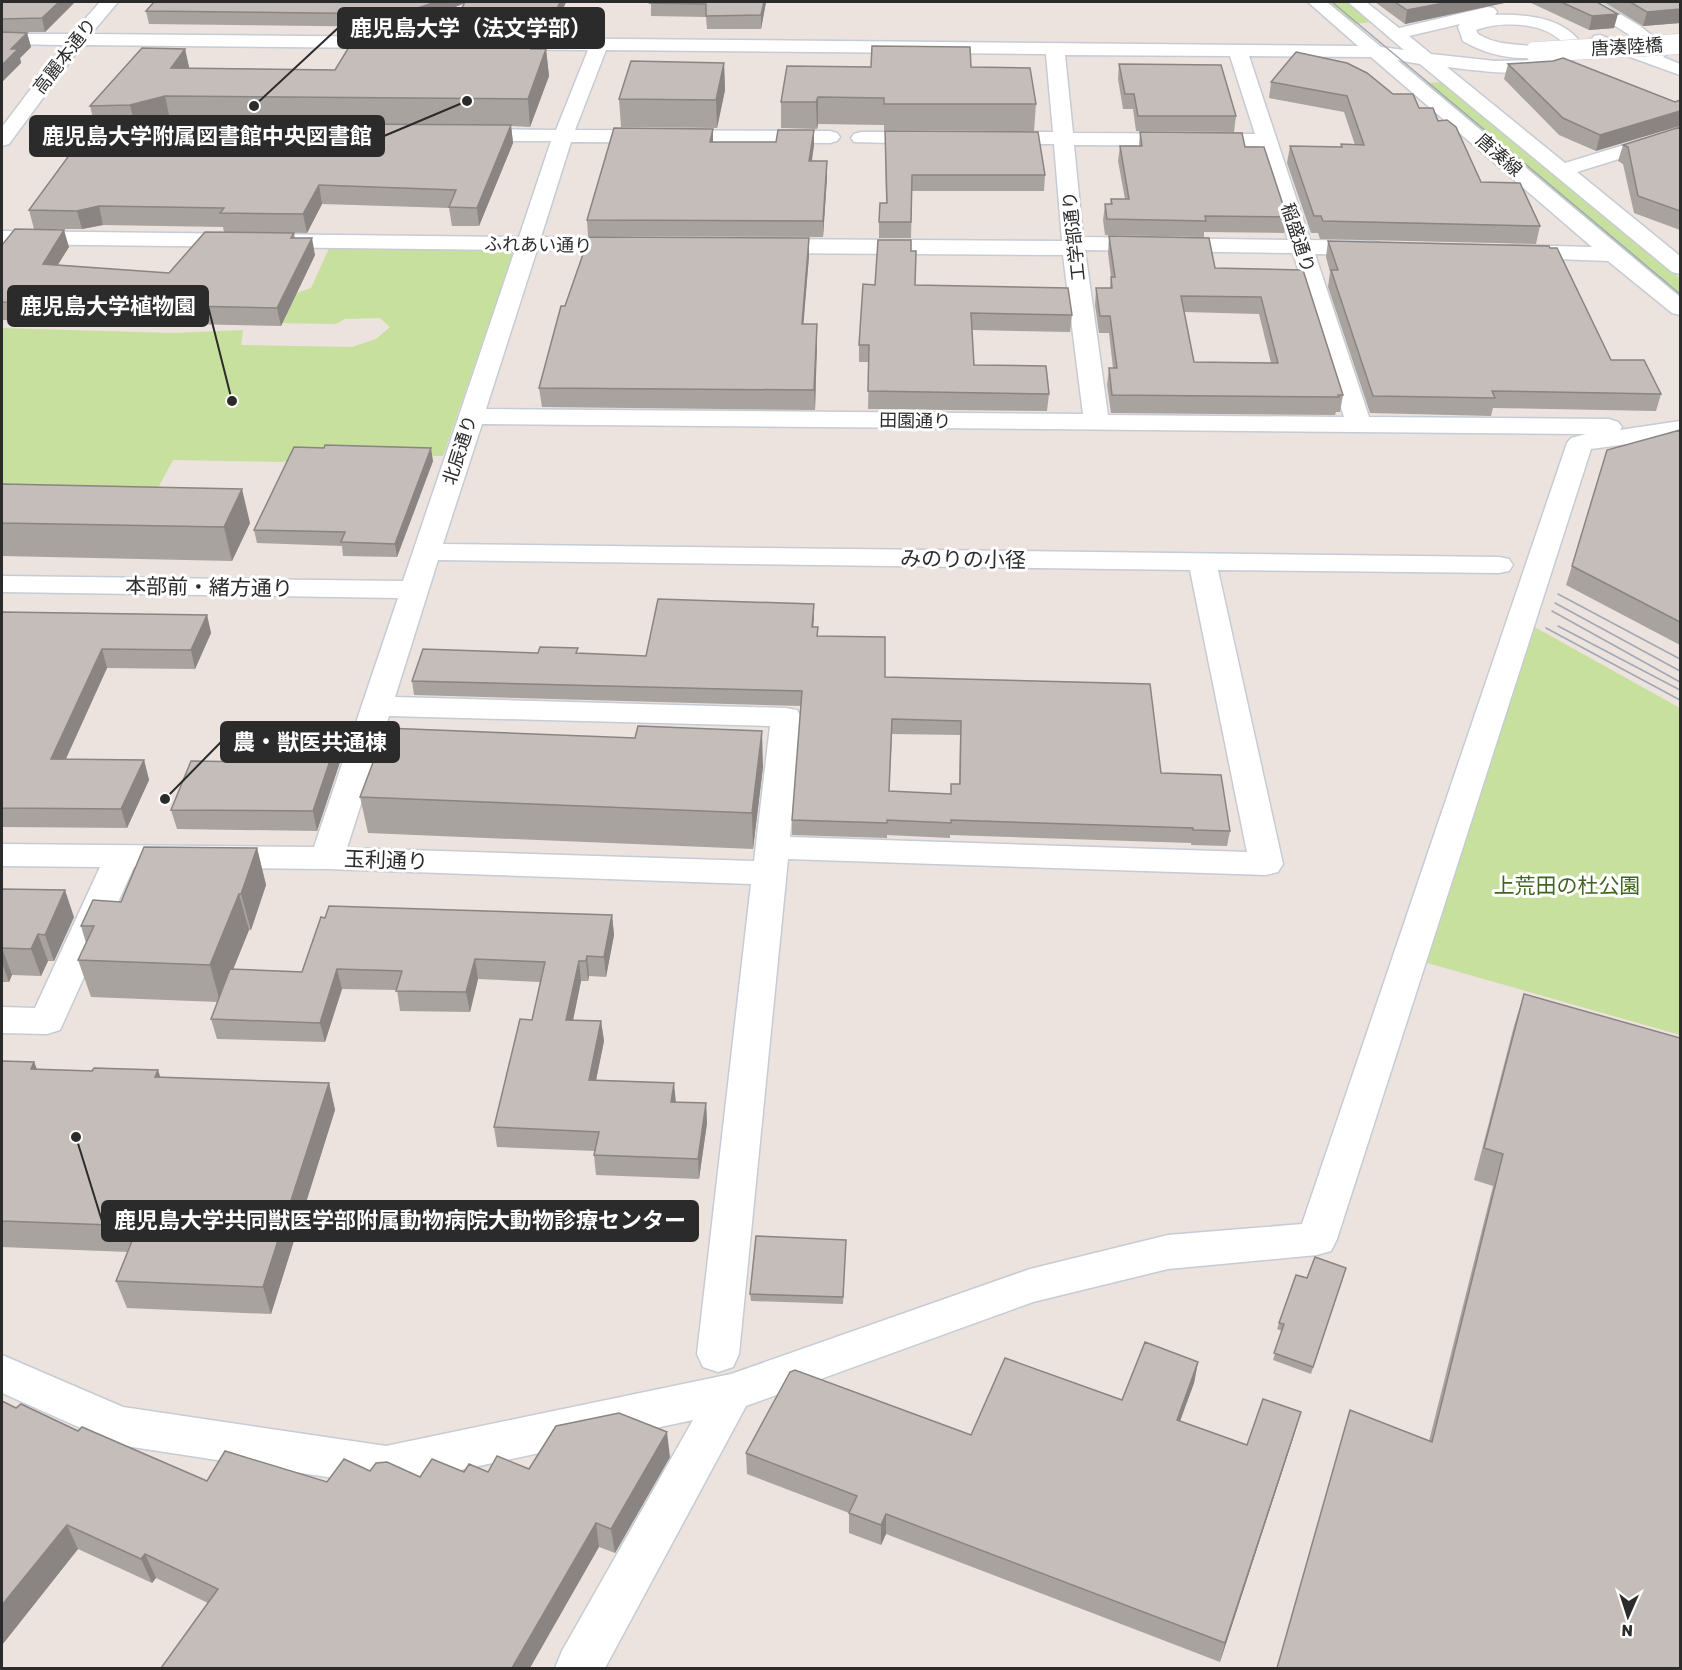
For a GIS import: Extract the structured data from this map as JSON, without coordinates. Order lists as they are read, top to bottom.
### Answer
{
  "streets": {
    "street": [
      "唐湊陸橋",
      "高麗本通り",
      "唐湊線",
      "工学部通り",
      "稲盛通り",
      "ふれあい通り",
      "田園通り",
      "北辰通り",
      "みのりの小径",
      "本部前・緒方通り",
      "玉利通り"
    ]
  },
  "crossings": [
    ["唐湊陸橋", "唐湊線"],
    ["工学部通り", "田園通り"],
    ["稲盛通り", "田園通り"],
    ["ふれあい通り", "北辰通り"],
    ["田園通り", "北辰通り"],
    ["北辰通り", "みのりの小径"],
    ["北辰通り", "本部前・緒方通り"],
    ["北辰通り", "玉利通り"],
    ["みのりの小径", "玉利通り"]
  ],
  "parks": ["上荒田の杜公園"],
  "places": [
    "鹿児島大学附属図書館中央図書館",
    "鹿児島大学（法文学部）",
    "鹿児島大学植物園",
    "農・獣医共通棟",
    "鹿児島大学共同獣医学部附属動物病院大動物診療センター"
  ],
  "north": "bottom"
}
